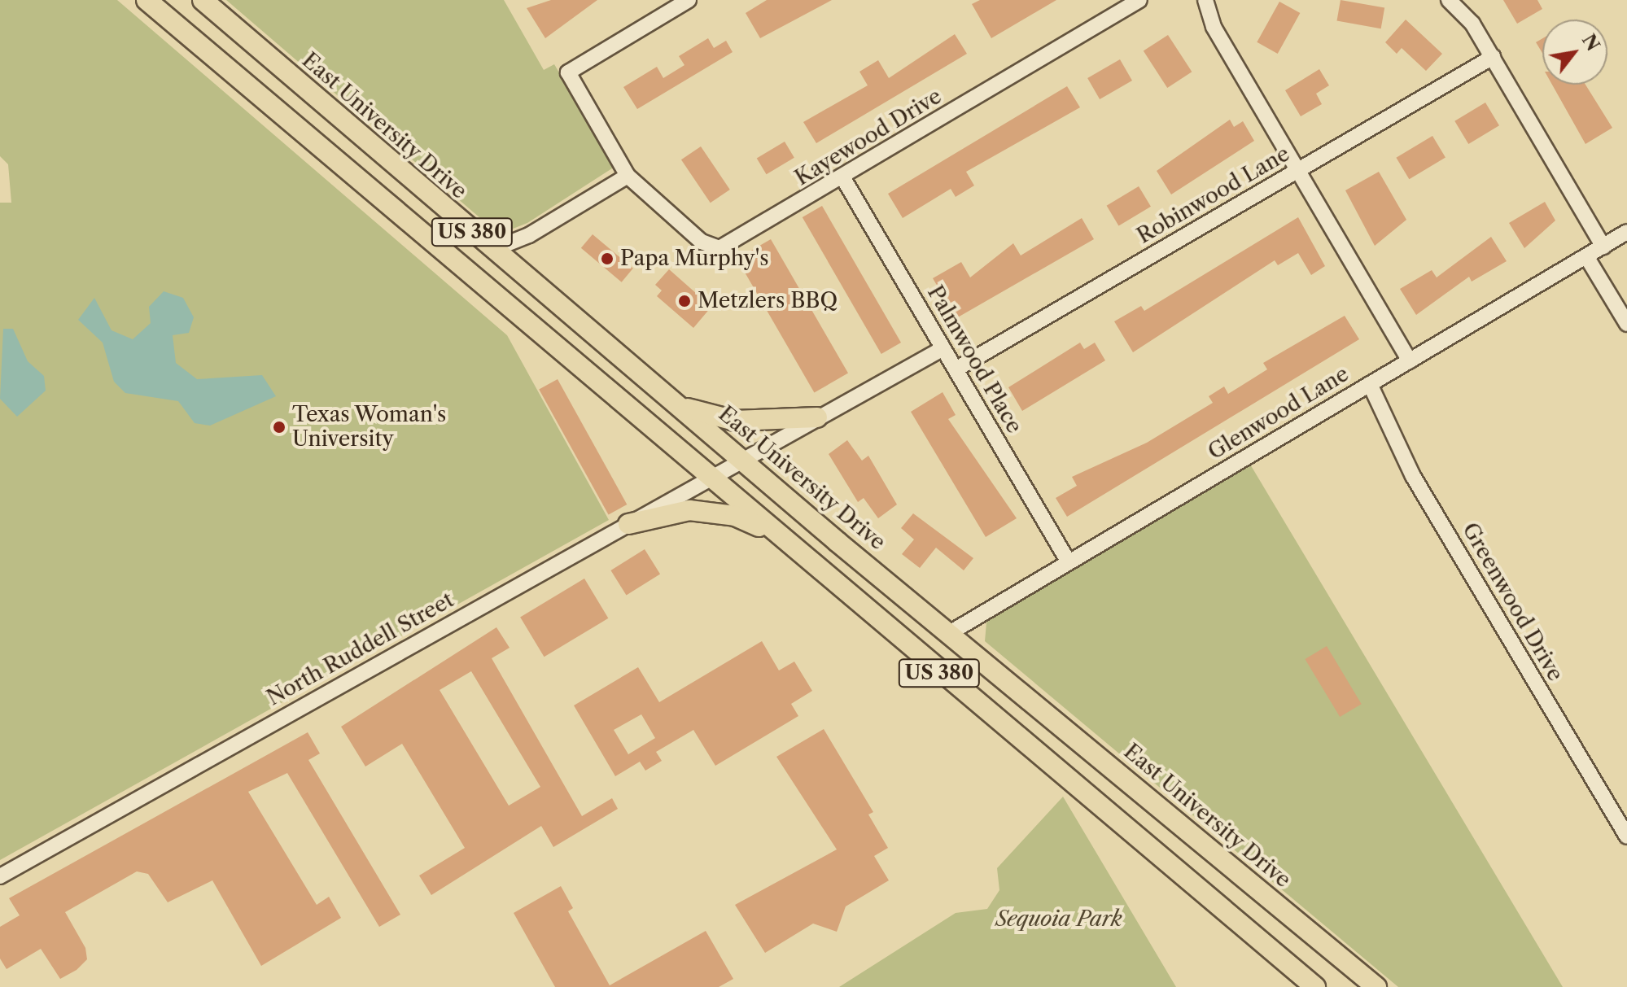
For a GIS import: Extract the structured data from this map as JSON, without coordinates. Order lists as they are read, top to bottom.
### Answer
{
  "streets": {
    "main road": ["East University Drive", "US 380"],
    "street": [
      "Kayewood Drive",
      "Robinwood Lane",
      "Palmwood Place",
      "Glenwood Lane",
      "Greenwood Drive",
      "North Ruddell Street"
    ]
  },
  "crossings": [
    ["East University Drive", "Glenwood Lane"],
    ["East University Drive", "North Ruddell Street"],
    ["Kayewood Drive", "Palmwood Place"],
    ["Robinwood Lane", "Palmwood Place"],
    ["US 380", "North Ruddell Street"],
    ["Palmwood Place", "Glenwood Lane"],
    ["Glenwood Lane", "Greenwood Drive"]
  ],
  "parks": ["Sequoia Park"],
  "places": ["Papa Murphy's", "Metzlers BBQ", "Texas Woman's University"],
  "north": "top right"
}
